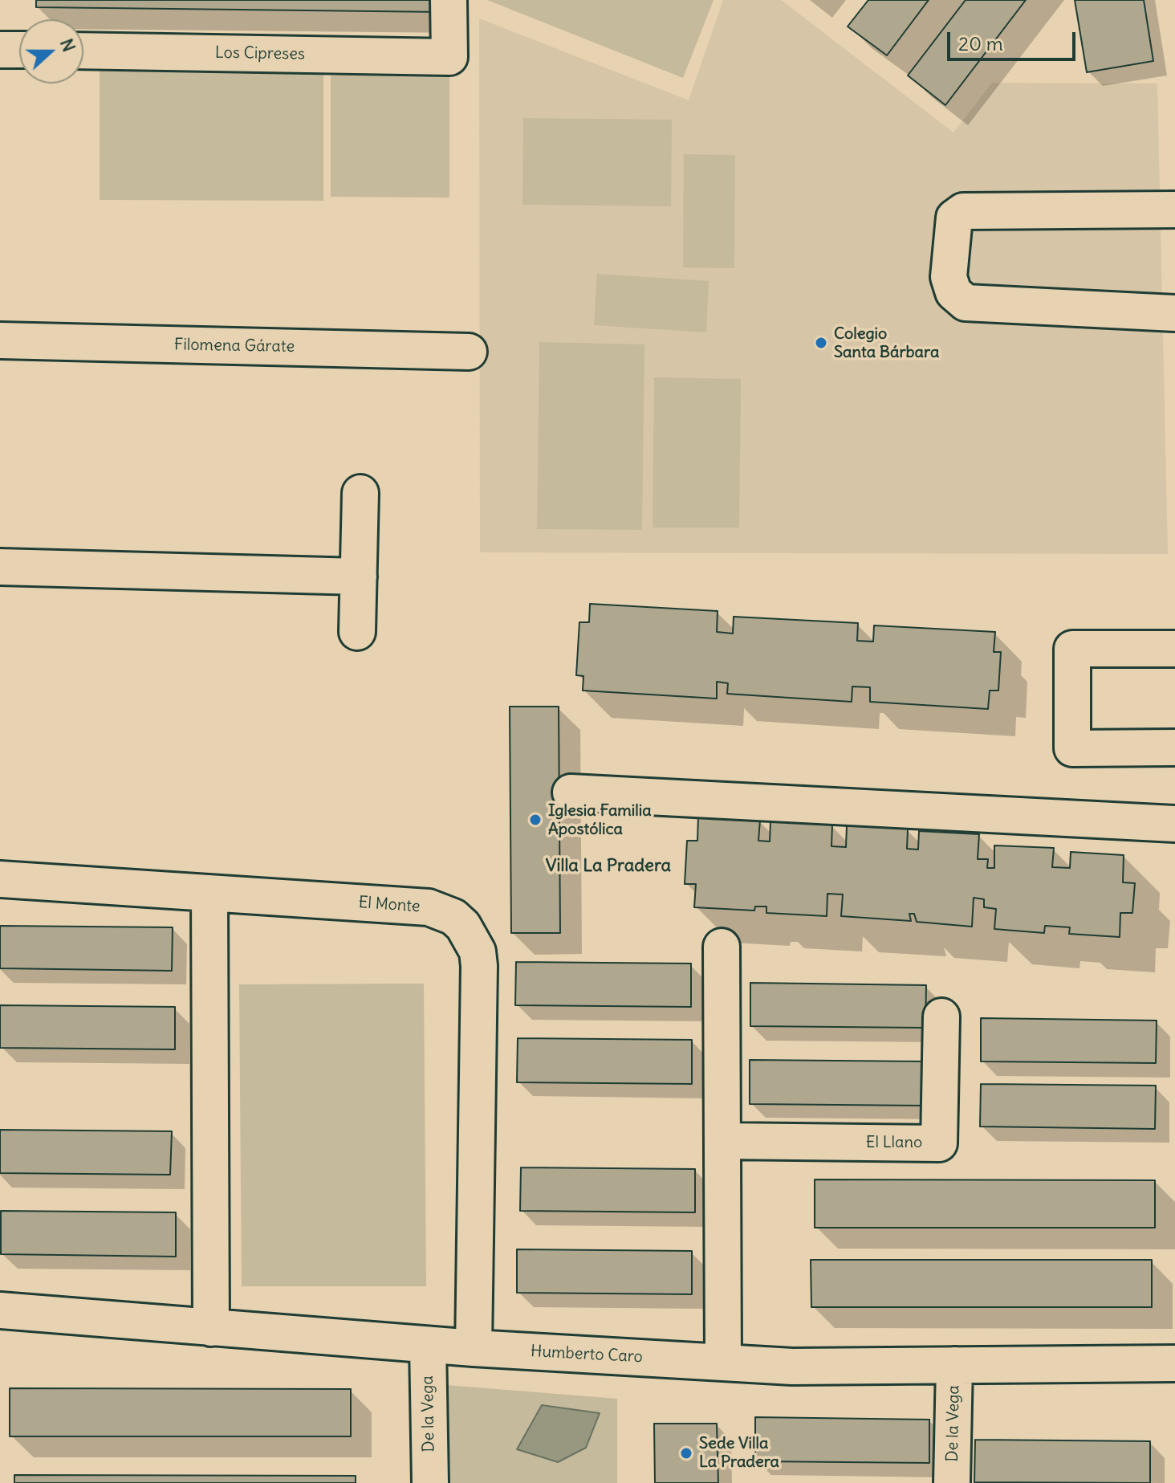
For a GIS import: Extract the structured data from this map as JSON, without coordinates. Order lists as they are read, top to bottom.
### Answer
{
  "streets": {
    "street": [
      "Los Cipreses",
      "Filomena Gárate",
      "El Monte",
      "El Llano",
      "Humberto Caro",
      "De la Vega"
    ]
  },
  "crossings": [
    ["El Monte", "Humberto Caro"],
    ["Humberto Caro", "De la Vega"]
  ],
  "districts": ["Villa La Pradera"],
  "places": ["Colegio Santa Bárbara", "Iglesia Familia Apostólica", "Sede Villa La Pradera"],
  "scale_bar": "20 m",
  "north": "right"
}
